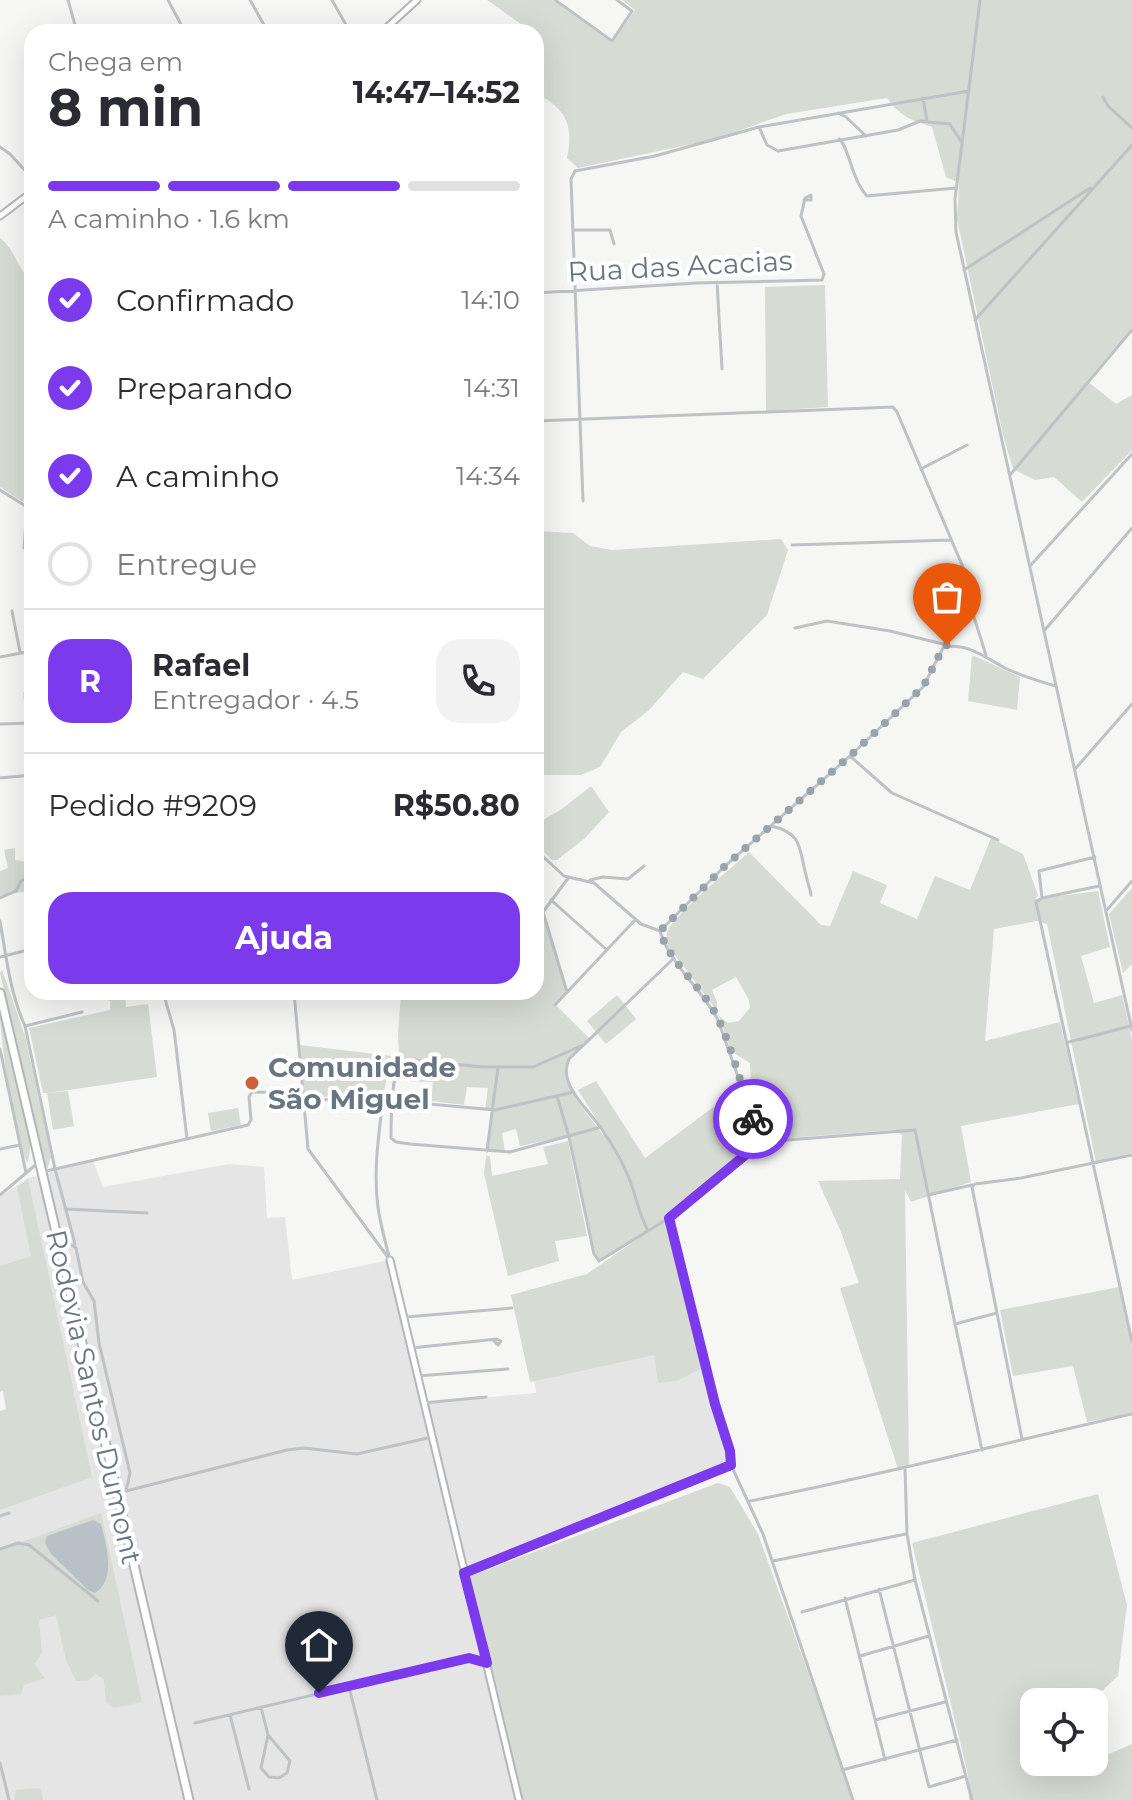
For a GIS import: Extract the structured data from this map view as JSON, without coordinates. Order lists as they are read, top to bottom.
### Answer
{
  "streets": {
    "highway": ["Rodovia Santos Dumont"],
    "street": ["Rua das Acacias"]
  },
  "places": ["Comunidade São Miguel"],
  "page": {
    "heading": ["8 min", "Chega em", "14:47–14:52"],
    "panel": [
      "Rafael",
      "Entregador · 4.5",
      "Pedido #9209",
      "R$50.80"
    ],
    "bar": "A caminho · 1.6 km",
    "list": [
      ["Confirmado", "14:10"],
      ["Preparando", "14:31"],
      ["A caminho", "14:34"],
      "Entregue"
    ],
    "round": "R",
    "buttons": "Ajuda"
  }
}
